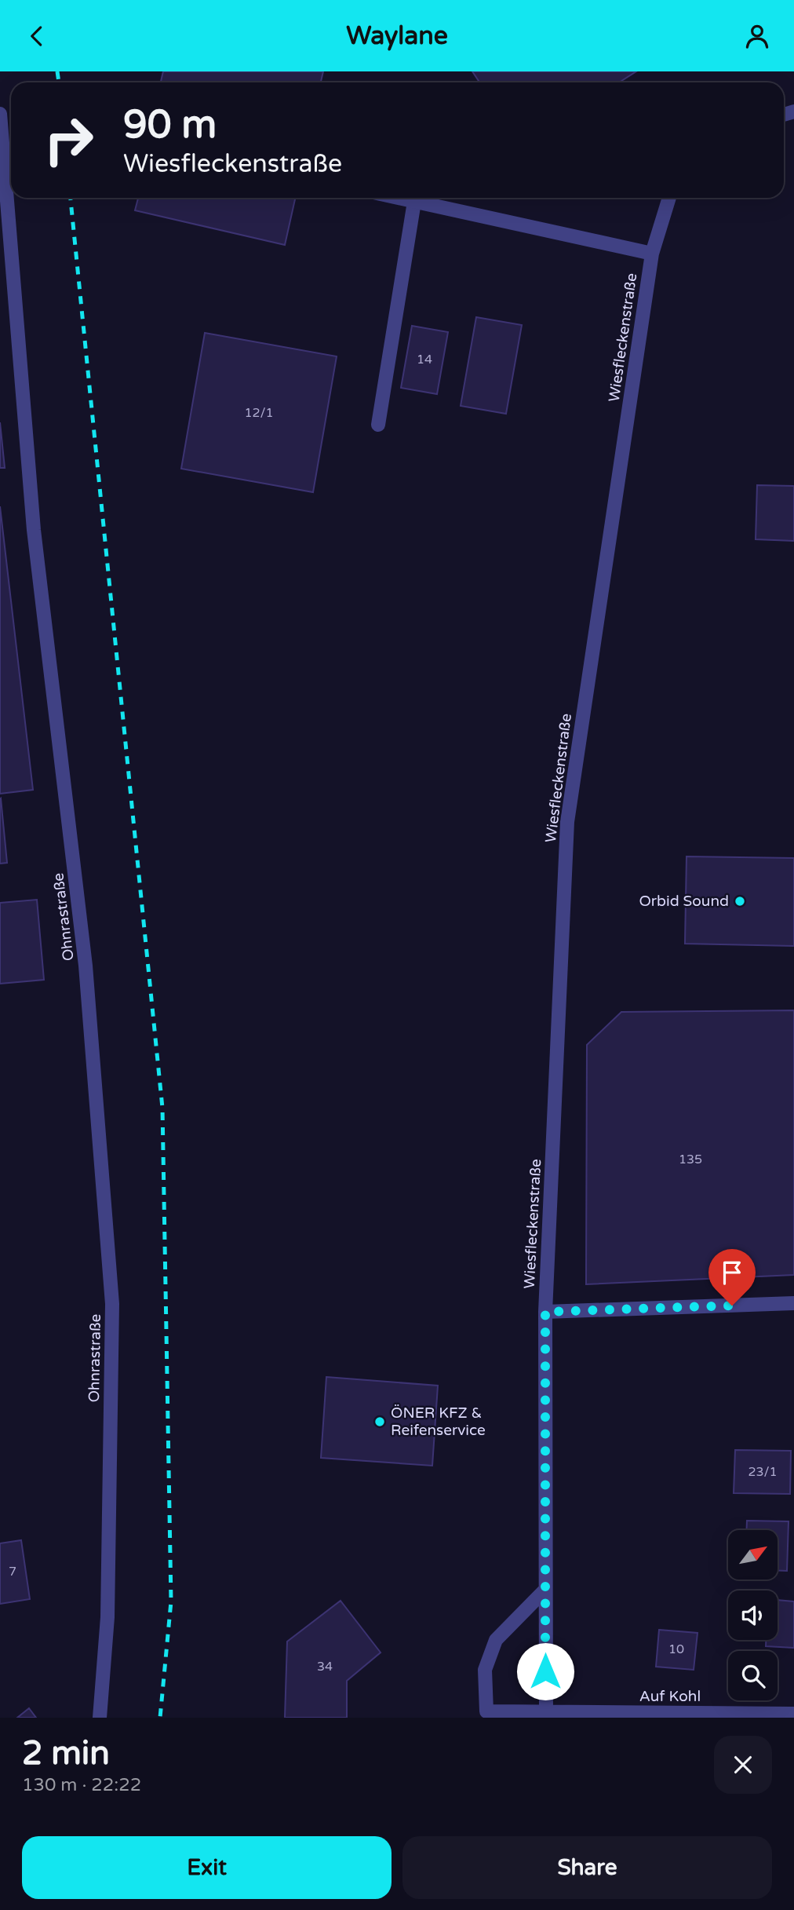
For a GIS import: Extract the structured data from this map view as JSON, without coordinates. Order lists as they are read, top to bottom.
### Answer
{
  "streets": {
    "street": ["Wiesfleckenstraße", "Ohnrastraße", "Auf Kohl"]
  },
  "crossings": [
    ["Wiesfleckenstraße", "Auf Kohl"]
  ],
  "places": ["Orbid Sound", "ÖNER KFZ & Reifenservice"],
  "house_numbers": [
    "14",
    "12/1",
    "135",
    "23/1",
    "7",
    "10",
    "34"
  ],
  "north": "top right",
  "page": {
    "header": "Waylane",
    "turn": ["90 m", "Wiesfleckenstraße"],
    "heading": ["2 min", "130 m · 22:22"],
    "buttons": ["Exit", "Share"]
  }
}
